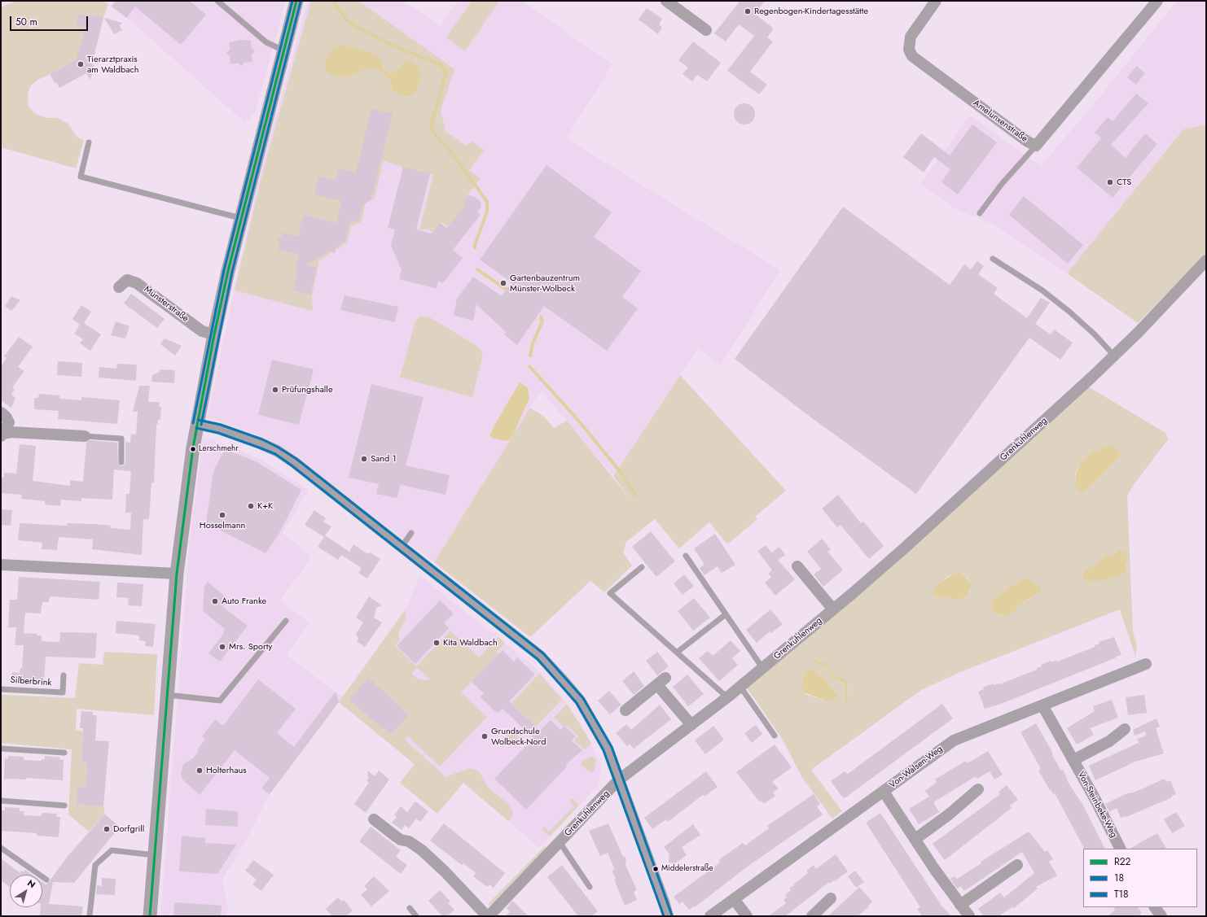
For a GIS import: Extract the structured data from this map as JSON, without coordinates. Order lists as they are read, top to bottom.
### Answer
{
  "streets": {
    "street": [
      "Amelunxenstraße",
      "Münsterstraße",
      "Grenkuhlenweg",
      "Von-Walsen-Weg",
      "Von-Steinbeke-Weg"
    ],
    "lane": ["Silberbrink"]
  },
  "crossings": [
    ["Von-Walsen-Weg", "Von-Steinbeke-Weg"]
  ],
  "places": [
    "Regenbogen-Kindertagesstätte",
    "Tierarztpraxis am Waldbach",
    "CTS",
    "Gartenbauzentrum Münster-Wolbeck",
    "Prüfungshalle",
    "Lerschmehr",
    "Sand 1",
    "K+K",
    "Hosselmann",
    "Auto Franke",
    "Kita Waldbach",
    "Mrs. Sporty",
    "Grundschule Wolbeck-Nord",
    "Holterhaus",
    "Dorfgrill",
    "Middelerstraße"
  ],
  "lines": ["transit line R22", "transit line T18", "transit line 18"],
  "legend": ["R22", "18", "T18"],
  "scale_bar": "50 m",
  "north": "top right"
}
